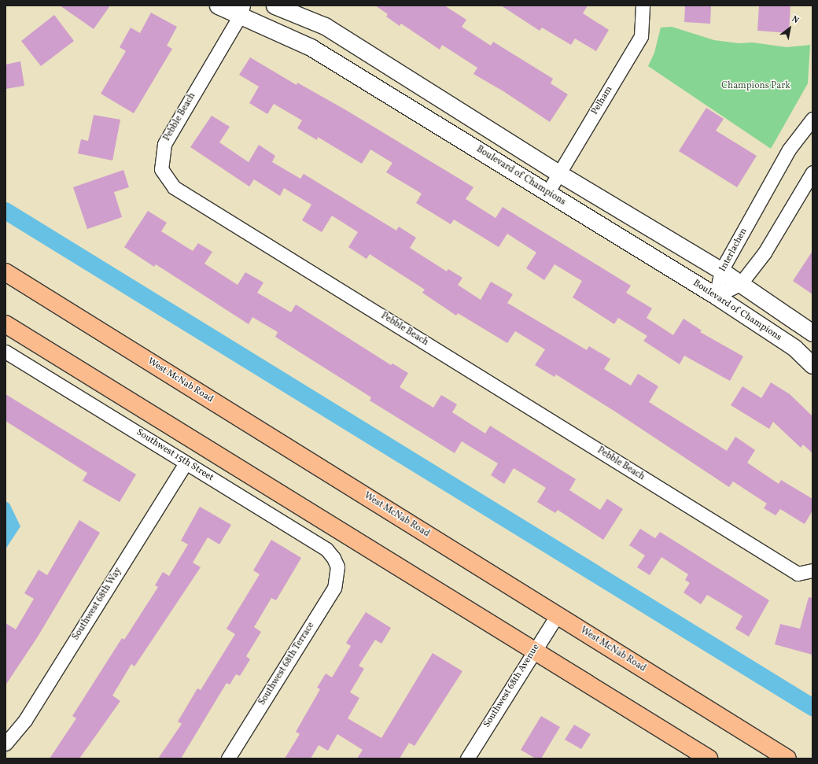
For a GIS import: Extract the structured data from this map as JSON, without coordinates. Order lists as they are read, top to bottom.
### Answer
{
  "streets": {
    "main road": ["West McNab Road"],
    "street": [
      "Pelham",
      "Pebble Beach",
      "Boulevard of Champions",
      "Interlachen",
      "Southwest 15th Street",
      "Southwest 68th Way",
      "Southwest 68th Terrace",
      "Southwest 68th Avenue"
    ]
  },
  "crossings": [
    ["Pelham", "Boulevard of Champions"],
    ["Pebble Beach", "Boulevard of Champions"],
    ["Boulevard of Champions", "Interlachen"],
    ["West McNab Road", "Southwest 68th Avenue"],
    ["Southwest 15th Street", "Southwest 68th Way"],
    ["Southwest 15th Street", "Southwest 68th Terrace"]
  ],
  "parks": ["Champions Park"],
  "north": "top right"
}
